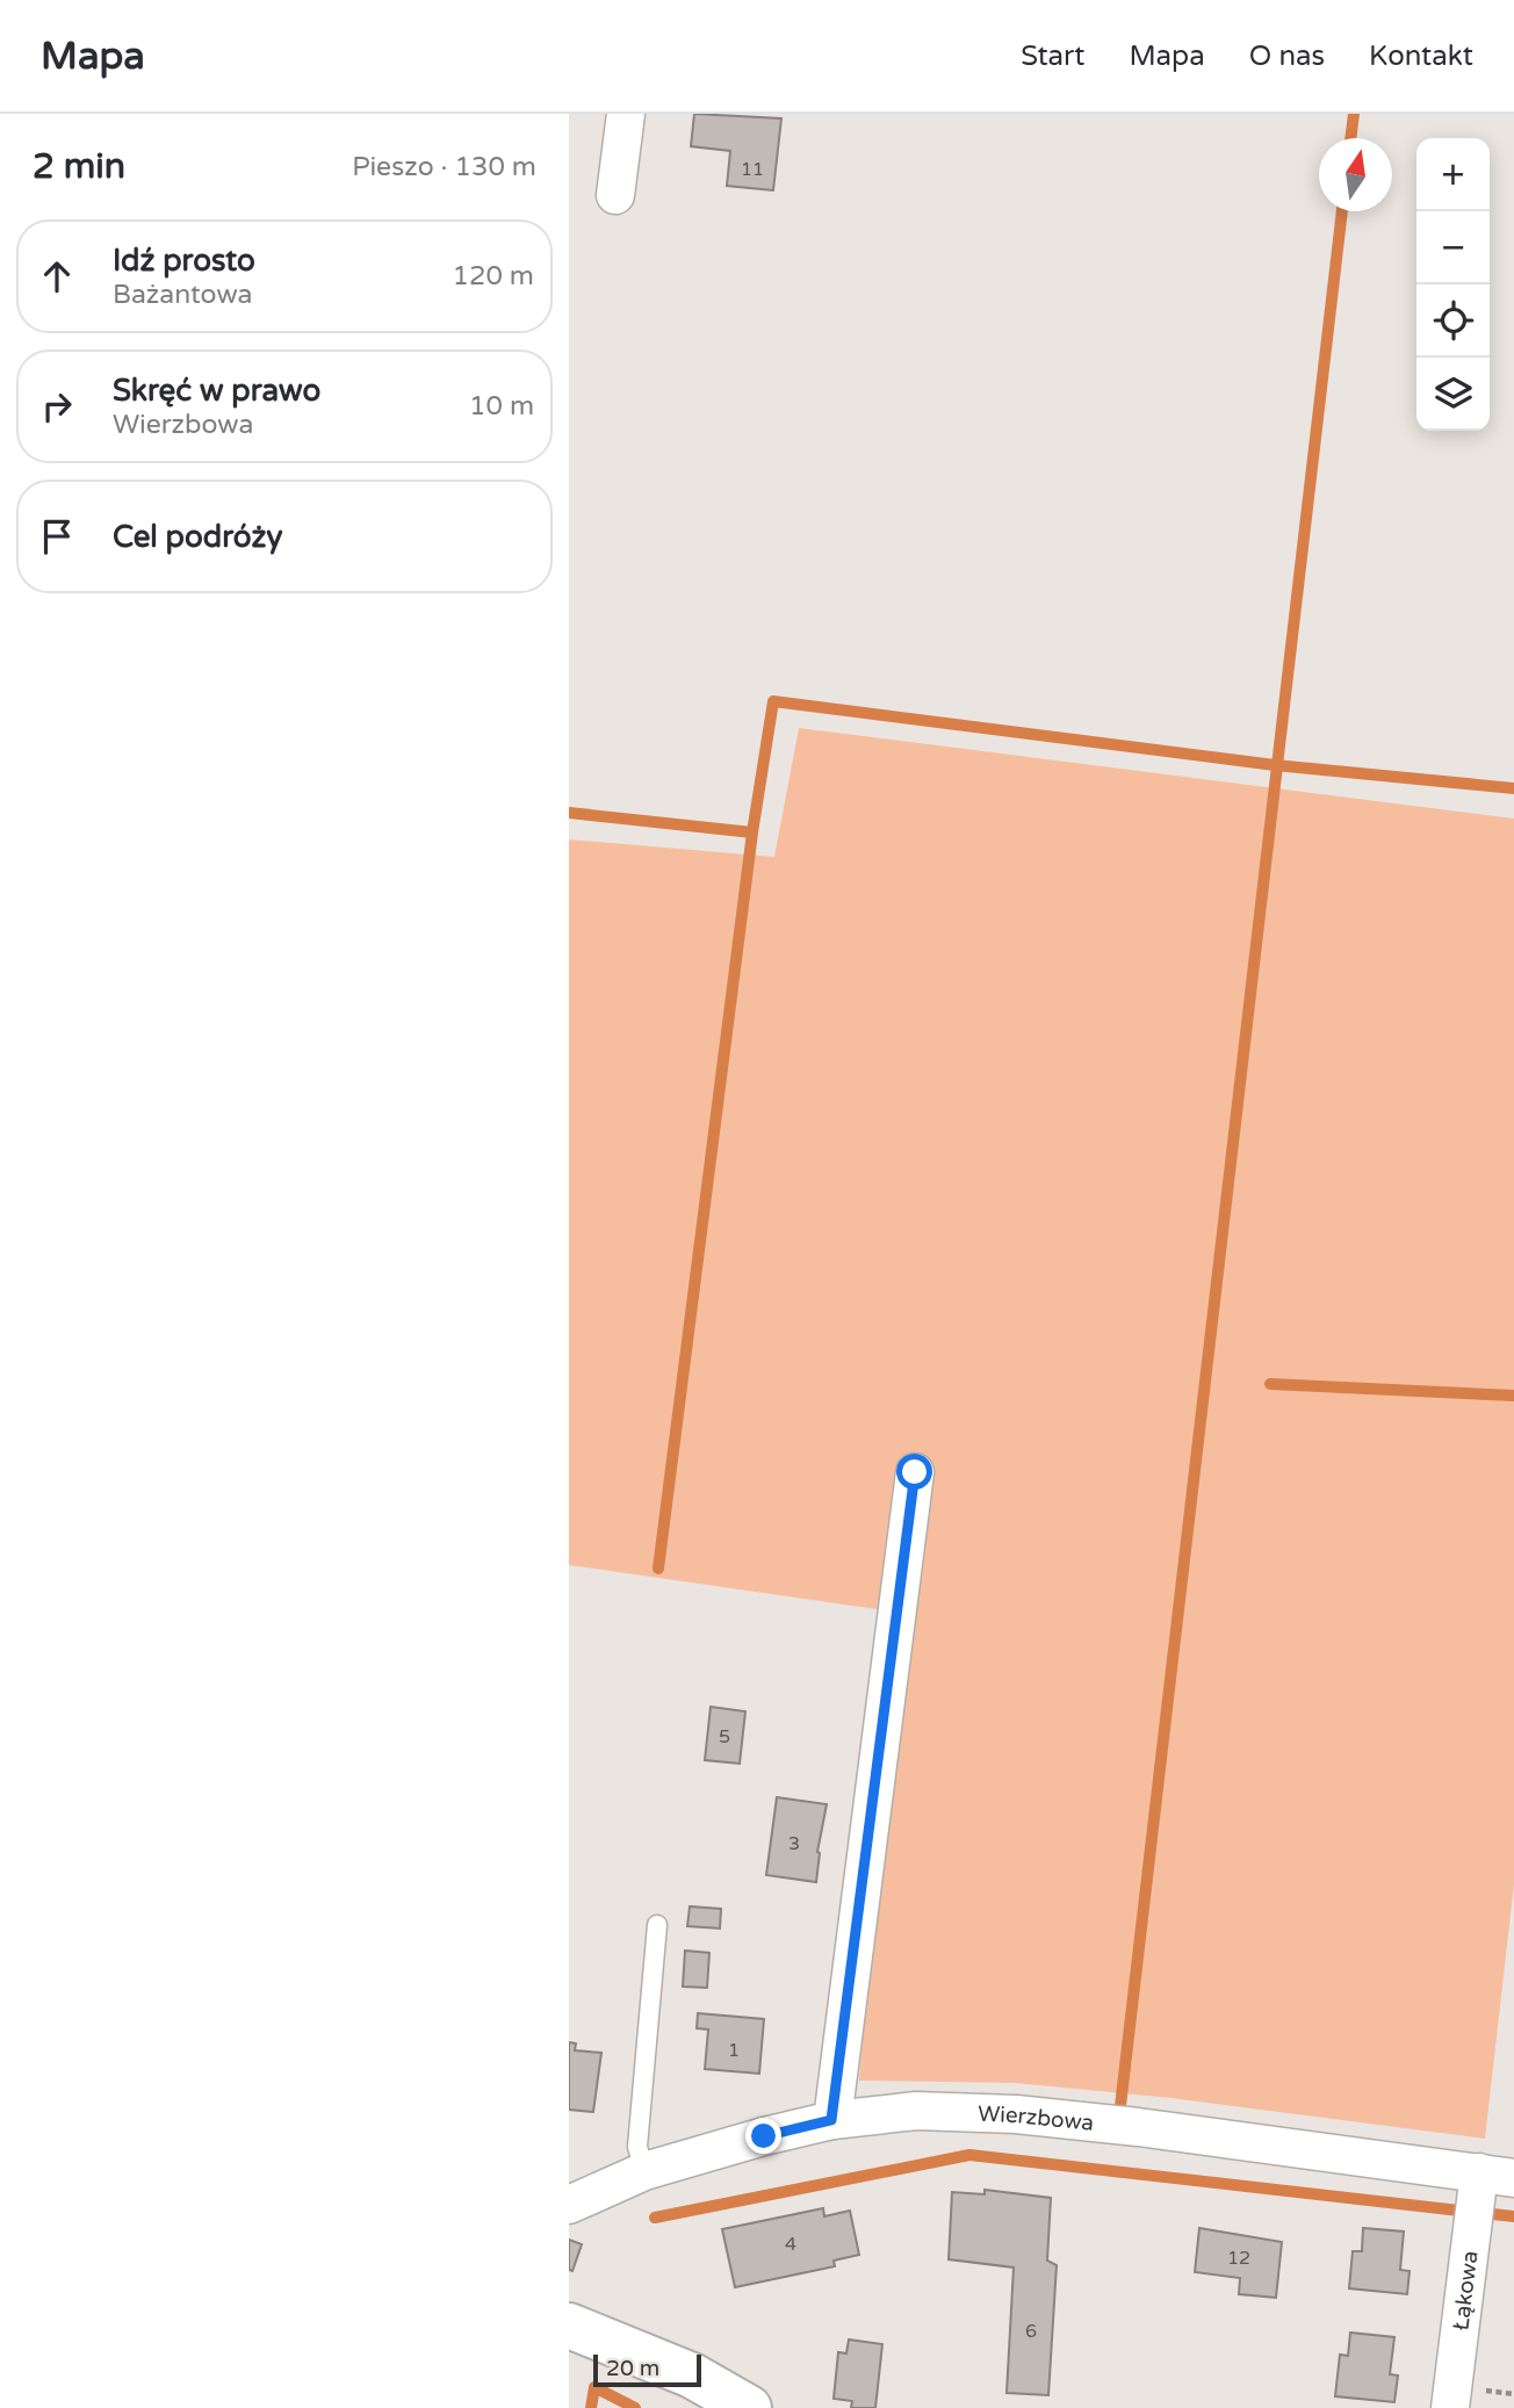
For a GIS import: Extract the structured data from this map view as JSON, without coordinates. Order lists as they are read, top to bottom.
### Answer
{
  "streets": {
    "street": ["Wierzbowa", "Łąkowa"]
  },
  "crossings": [
    ["Wierzbowa", "Łąkowa"]
  ],
  "house_numbers": [
    "11",
    "5",
    "3",
    "1",
    "4",
    "12",
    "6"
  ],
  "scale_bar": "20 m",
  "north": "top",
  "page": {
    "header": "Mapa",
    "nav": [
      "Start",
      "Mapa",
      "O nas",
      "Kontakt"
    ],
    "heading": ["2 min", "Pieszo · 130 m"],
    "map_buttons": ["+", "−"],
    "list": [
      ["Idź prosto", "Bażantowa", "120 m"],
      ["Skręć w prawo", "Wierzbowa", "10 m"],
      "Cel podróży"
    ],
    "scale": "20 m"
  }
}
